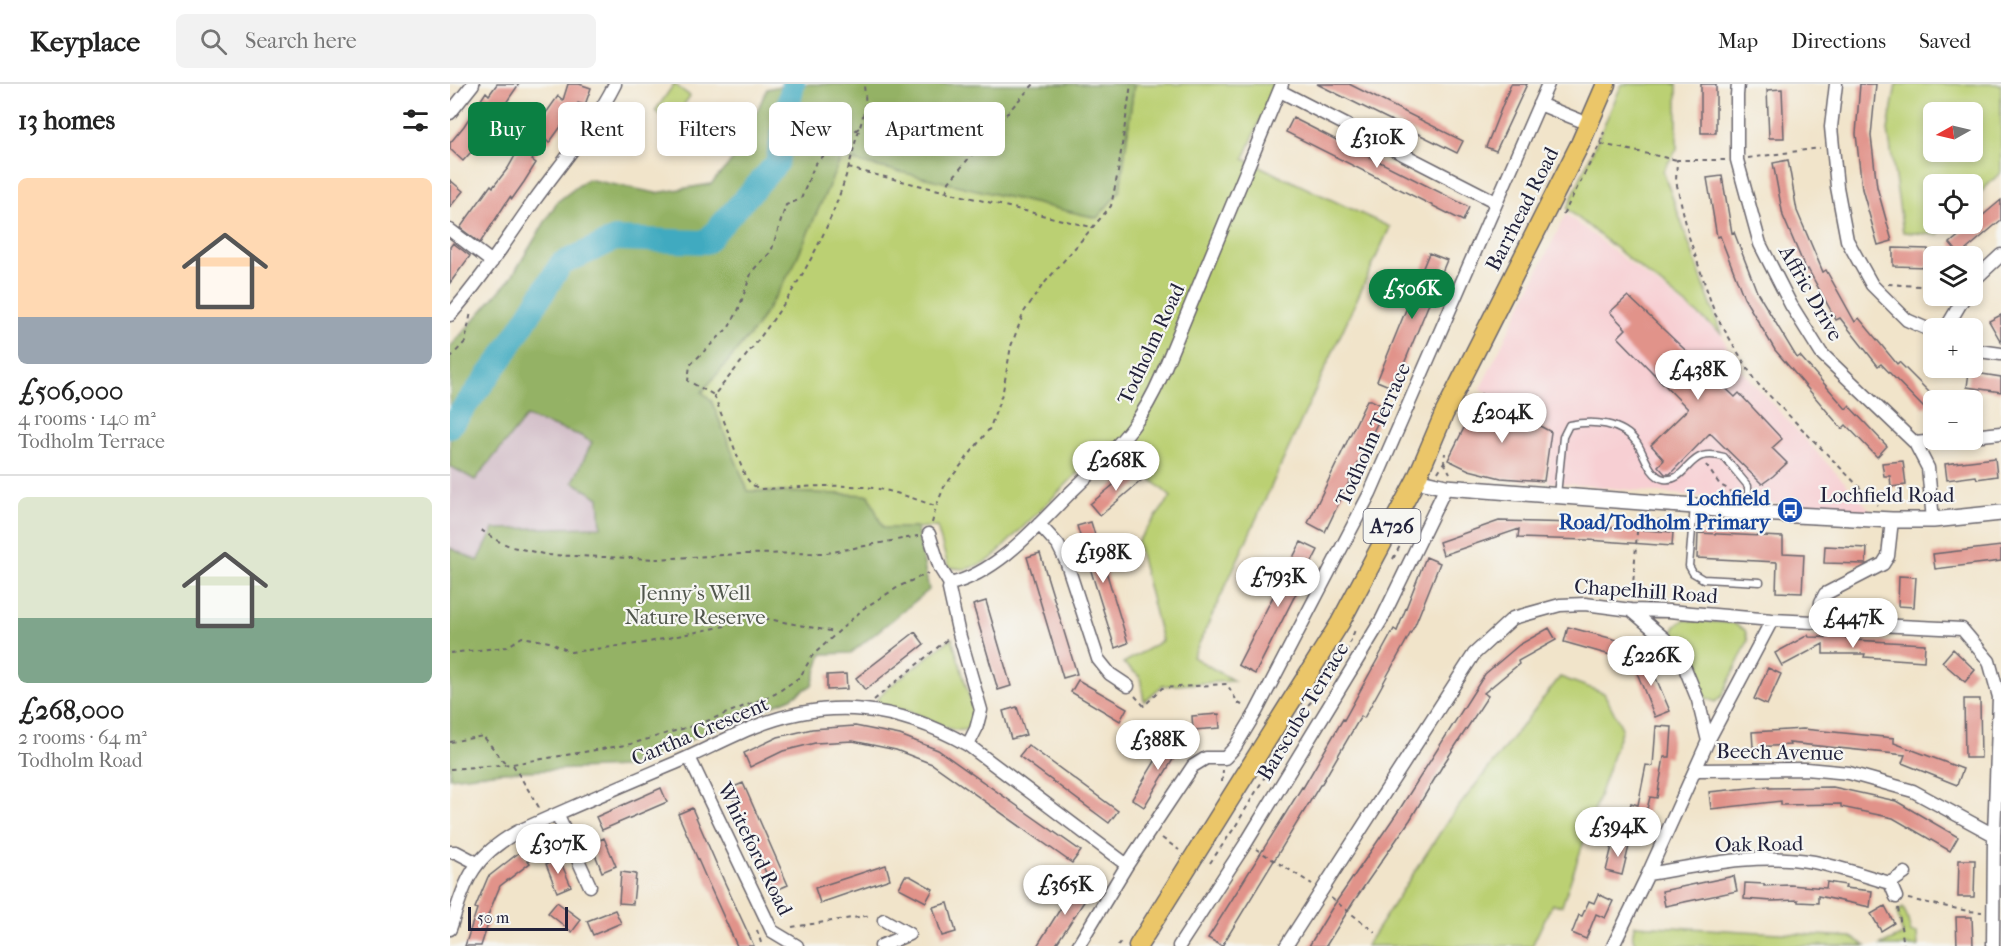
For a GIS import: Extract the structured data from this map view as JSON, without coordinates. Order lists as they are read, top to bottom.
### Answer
{
  "streets": {
    "main road": ["Barrhead Road", "A726"],
    "street": [
      "Affric Drive",
      "Todholm Road",
      "Todholm Terrace",
      "Lochfield Road",
      "Chapelhill Road",
      "Barscube Terrace",
      "Cartha Crescent",
      "Beech Avenue",
      "Oak Road",
      "Whiteford Road"
    ]
  },
  "crossings": [
    ["Barrhead Road", "Lochfield Road"],
    ["Affric Drive", "Lochfield Road"],
    ["Lochfield Road", "Barscube Terrace"],
    ["Chapelhill Road", "Beech Avenue"],
    ["Cartha Crescent", "Whiteford Road"]
  ],
  "parks": ["Jenny's Well Nature Reserve"],
  "places": {
    "bus stop": ["Lochfield Road/Todholm Primary"]
  },
  "scale_bar": "50 m",
  "north": "left",
  "page": {
    "header": "Keyplace",
    "search": "Search here",
    "nav": ["Map", "Directions", "Saved"],
    "heading": "13 homes",
    "map_buttons": ["+", "−"],
    "chip": [
      "Buy",
      "Rent",
      "Filters",
      "New",
      "Apartment"
    ],
    "price": [
      "£310K",
      "£506K",
      "£438K",
      "£204K",
      "£268K",
      "£198K",
      "£793K",
      "£447K",
      "£226K",
      "£388K",
      "£394K",
      "£307K",
      "£365K"
    ],
    "list": [
      {
        "name": "£506,000",
        "note": "4 rooms · 140 m² · Todholm Terrace"
      },
      {
        "name": "£268,000",
        "note": "2 rooms · 64 m² · Todholm Road"
      }
    ],
    "scale": "50 m"
  }
}
